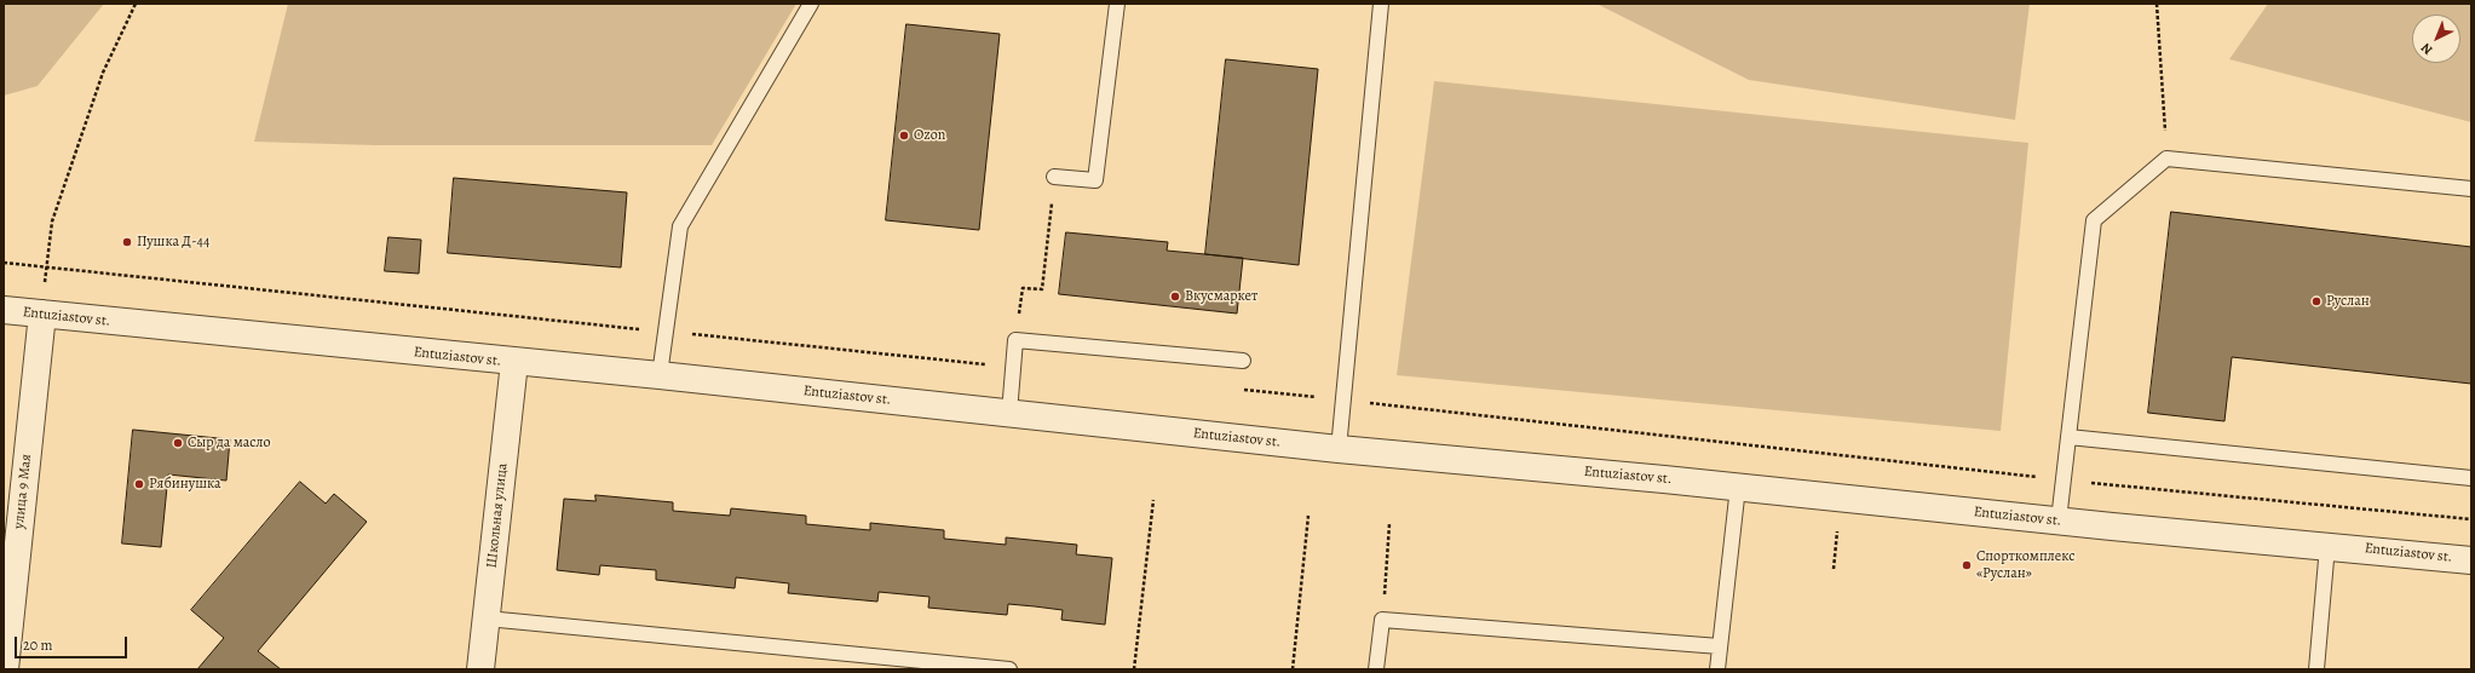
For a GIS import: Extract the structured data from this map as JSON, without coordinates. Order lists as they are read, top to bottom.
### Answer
{
  "streets": {
    "street": ["Entuziastov st.", "улица 9 Мая", "Школьная улица"]
  },
  "crossings": [
    ["Entuziastov st.", "улица 9 Мая"],
    ["Entuziastov st.", "Школьная улица"]
  ],
  "places": [
    "Ozon",
    "Пушка Д-44",
    "Вкусмаркет",
    "Руслан",
    "Сыр да масло",
    "Рябинушка",
    "Спорткомплекс «Руслан»"
  ],
  "scale_bar": "20 m",
  "north": "bottom left"
}
